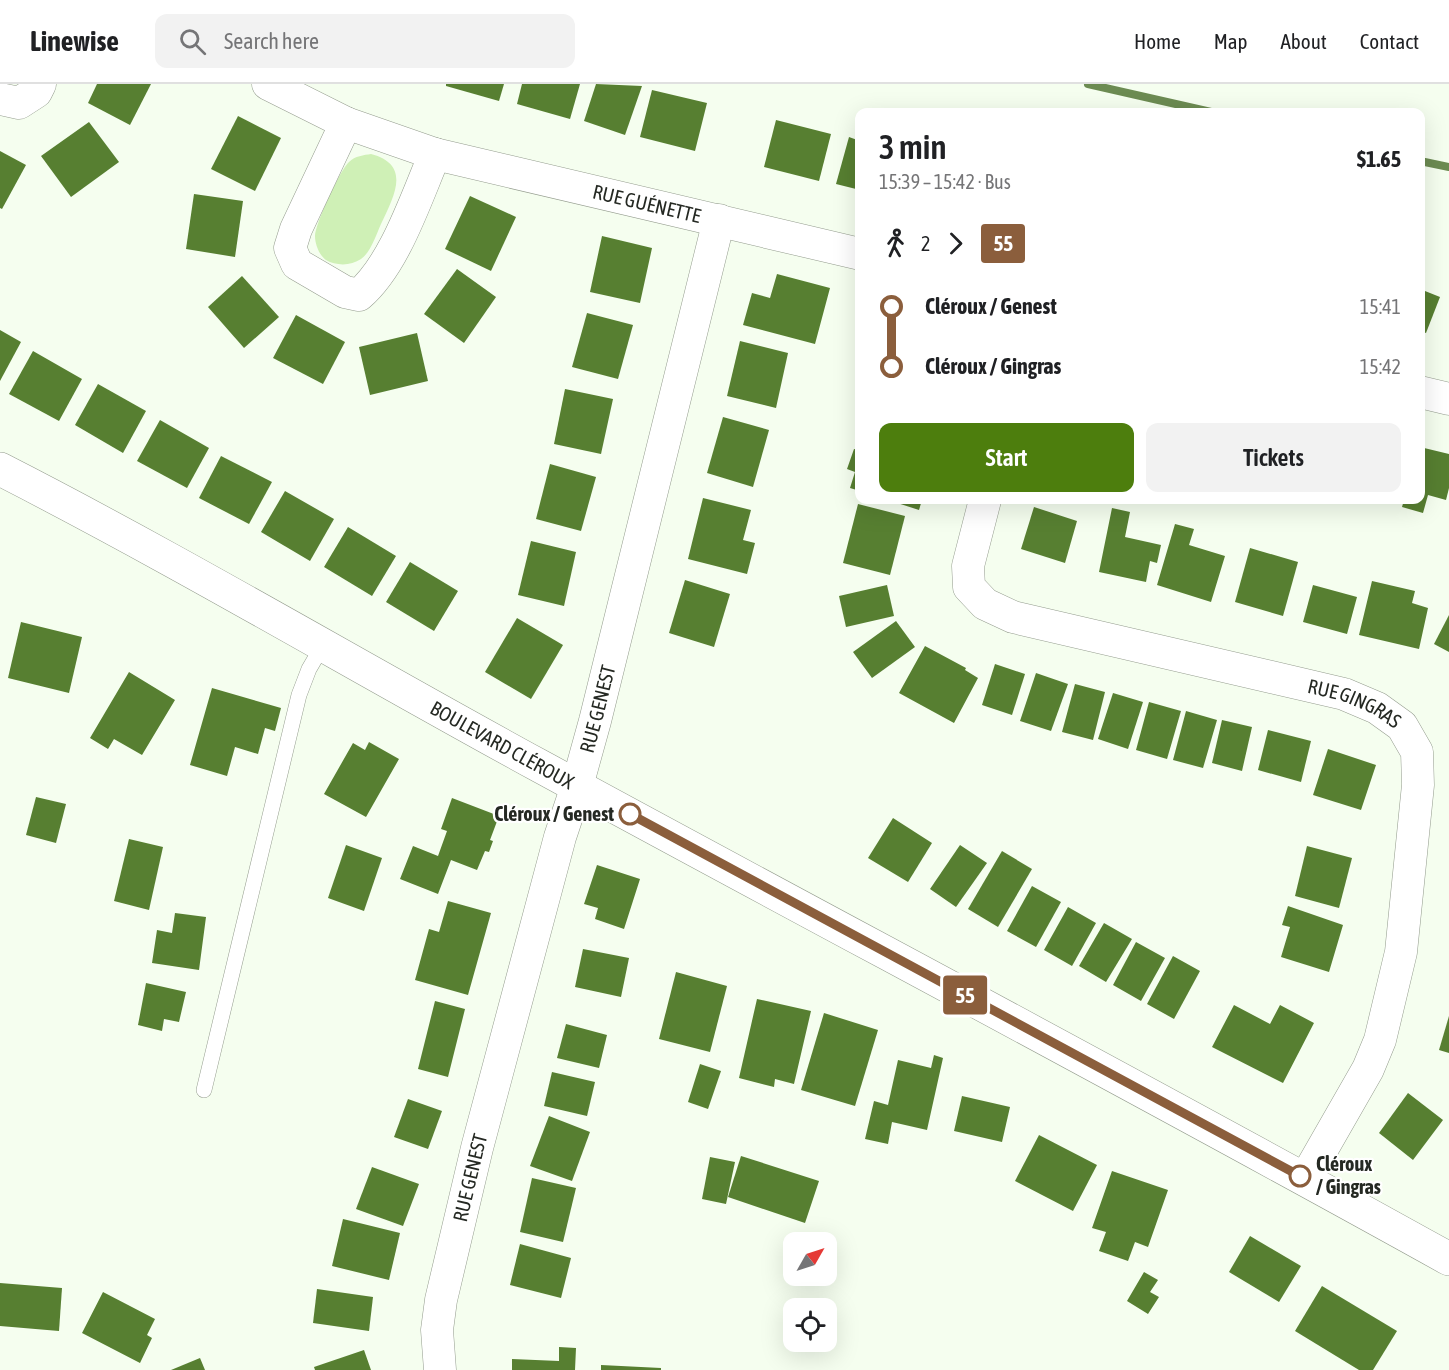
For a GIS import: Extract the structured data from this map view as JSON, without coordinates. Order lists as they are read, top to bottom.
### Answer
{
  "streets": {
    "street": [
      "RUE GUÉNETTE",
      "RUE GENEST",
      "RUE GINGRAS",
      "BOULEVARD CLÉROUX"
    ]
  },
  "crossings": [
    ["RUE GUÉNETTE", "RUE GENEST"],
    ["RUE GENEST", "BOULEVARD CLÉROUX"],
    ["RUE GINGRAS", "BOULEVARD CLÉROUX"]
  ],
  "places": ["Cléroux / Genest", "Cléroux / Gingras"],
  "lines": ["bus line 55"],
  "north": "top right",
  "page": {
    "header": "Linewise",
    "search": "Search here",
    "nav": [
      "Home",
      "Map",
      "About",
      "Contact"
    ],
    "on_map": "55",
    "heading": ["3 min", "15:39 – 15:42 · Bus", "$1.65"],
    "legs": ["2", "55"],
    "list": [
      {
        "name": "Cléroux / Genest",
        "value": "15:41"
      },
      {
        "name": "Cléroux / Gingras",
        "value": "15:42"
      }
    ],
    "buttons": ["Start", "Tickets"]
  }
}
